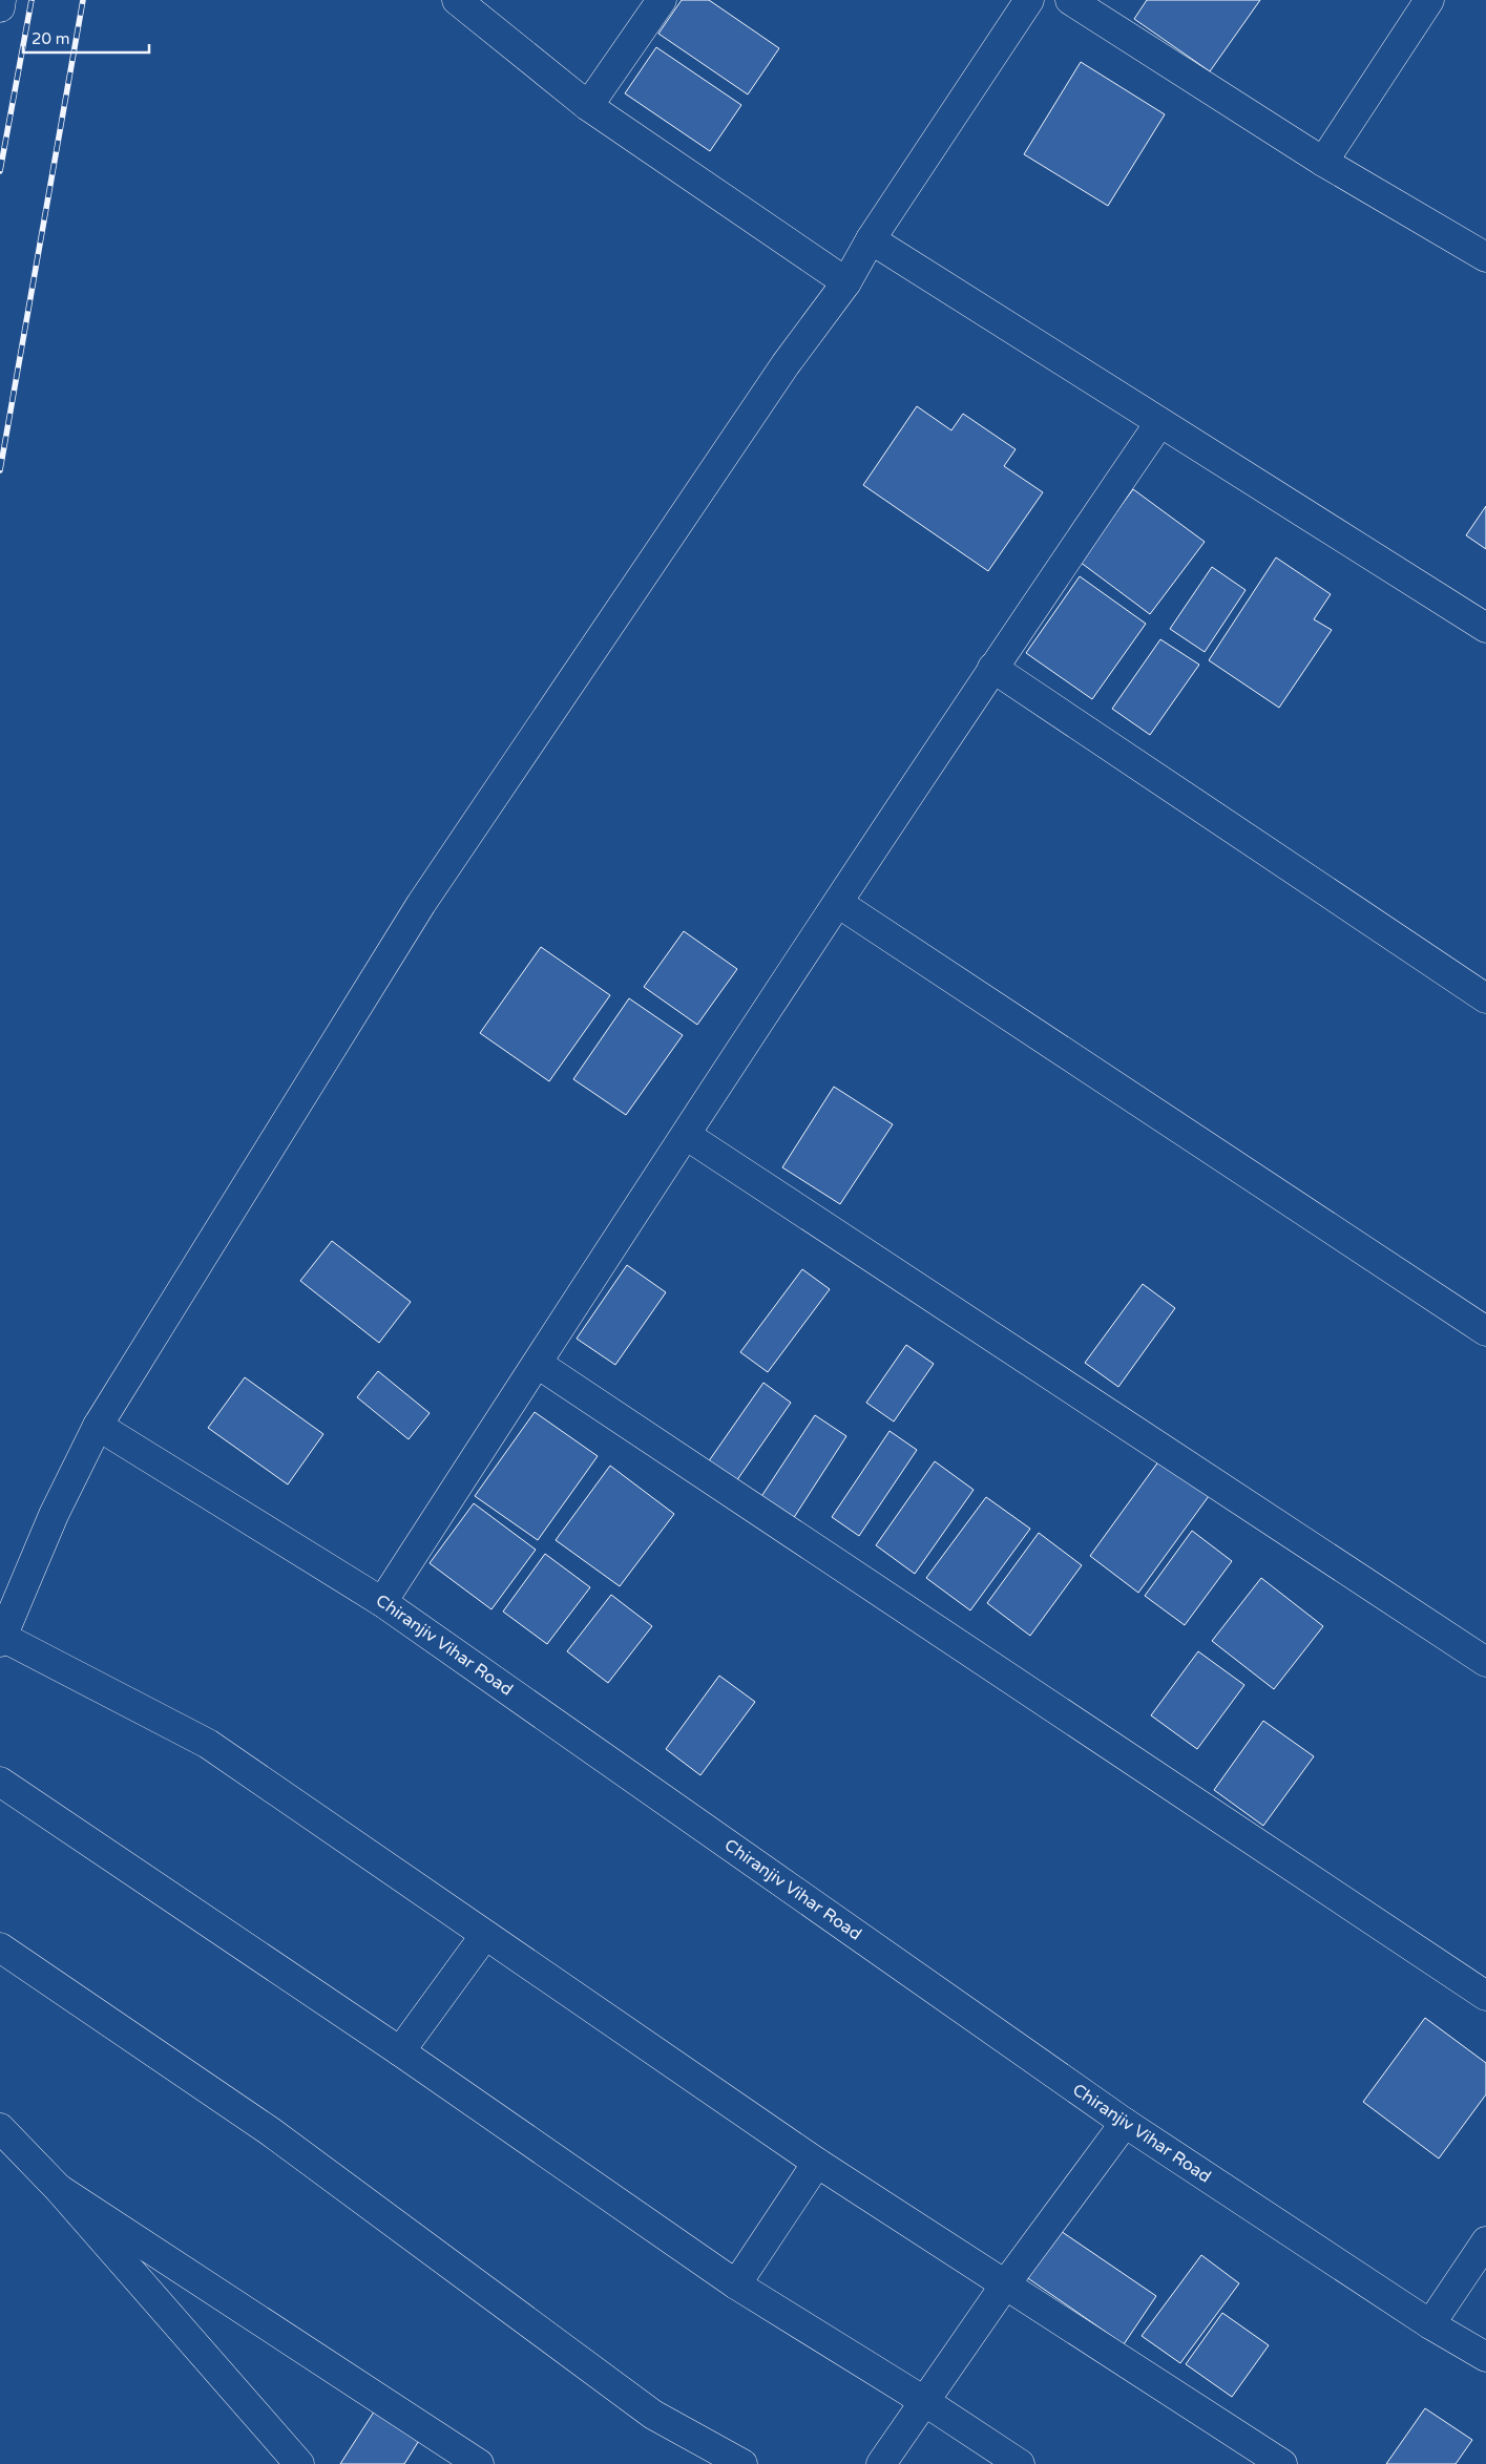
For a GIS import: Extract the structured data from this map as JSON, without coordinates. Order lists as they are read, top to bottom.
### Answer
{
  "streets": {
    "street": ["Chiranjiv Vihar Road"]
  },
  "scale_bar": "20 m"
}
